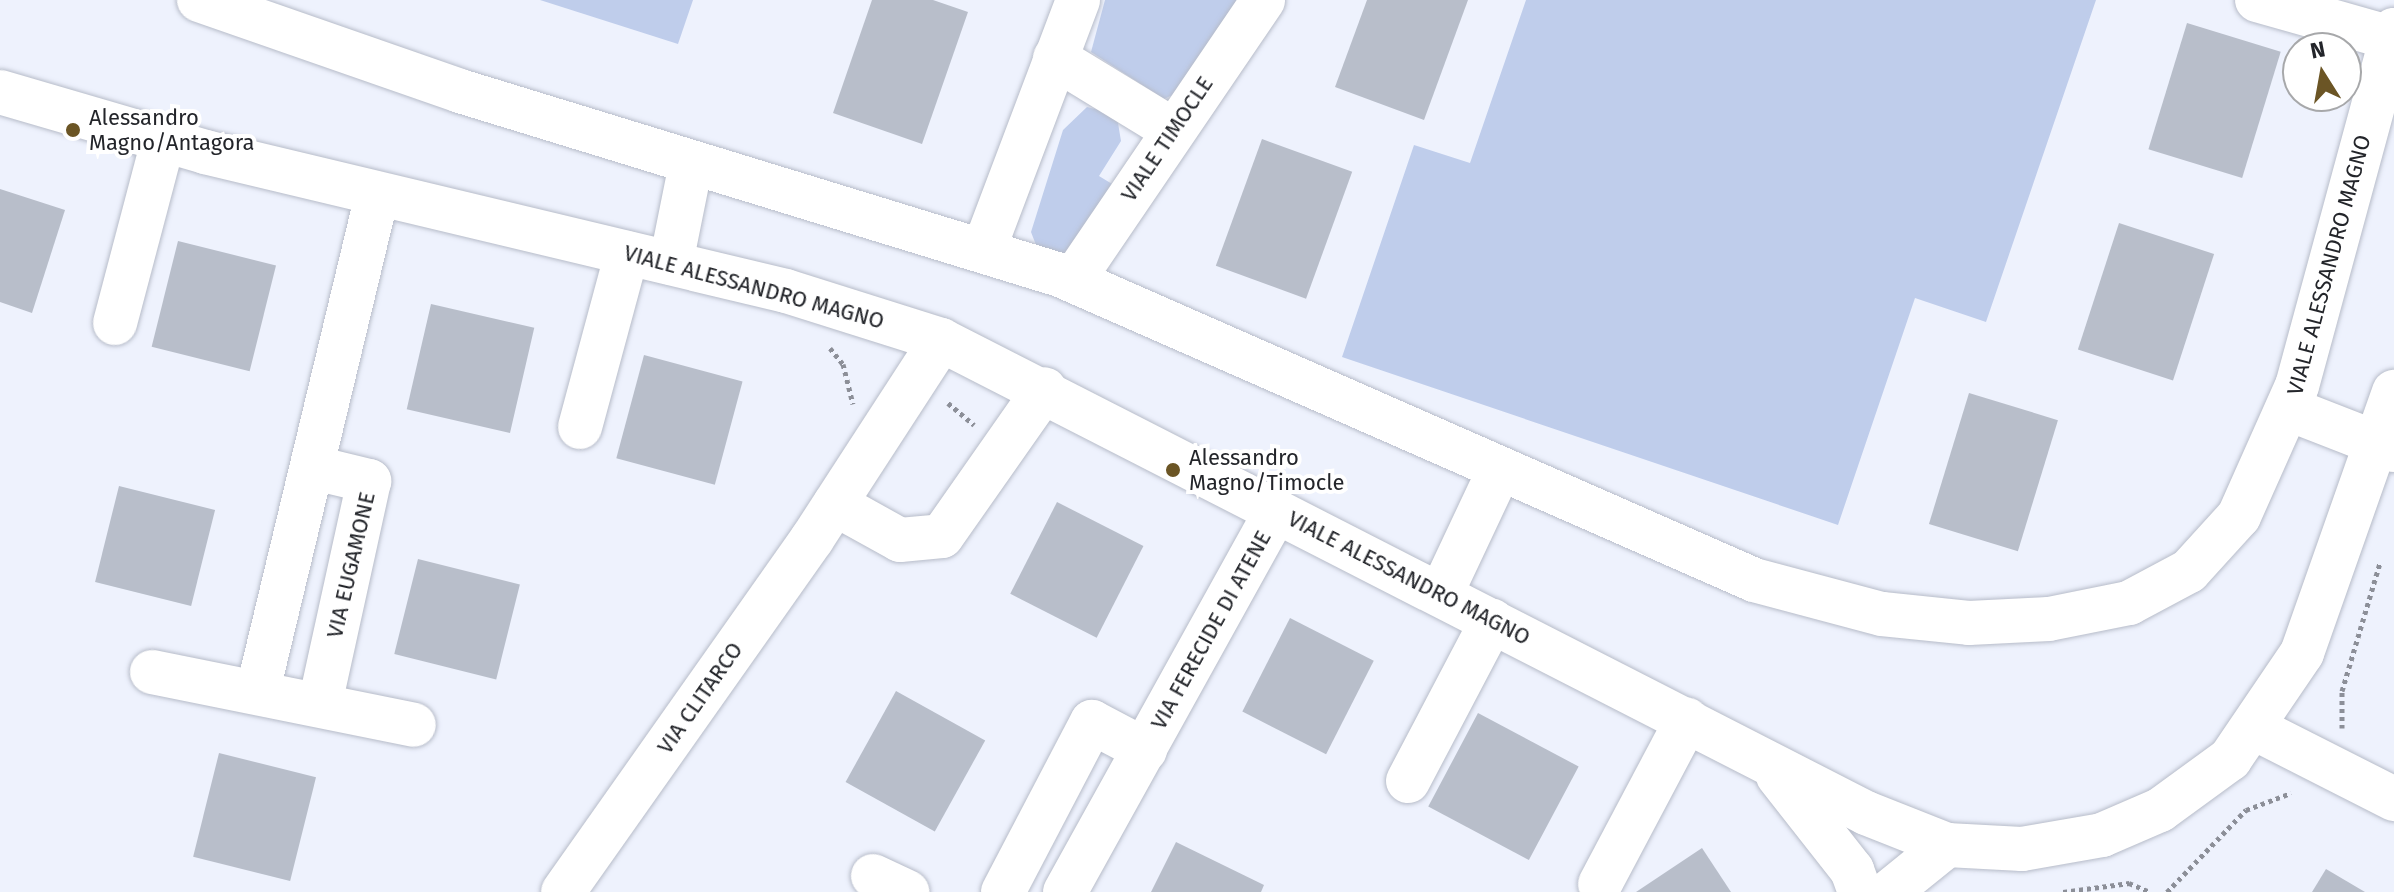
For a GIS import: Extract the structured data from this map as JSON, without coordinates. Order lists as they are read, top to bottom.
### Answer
{
  "streets": {
    "street": [
      "VIALE TIMOCLE",
      "VIALE ALESSANDRO MAGNO",
      "VIA EUGAMONE",
      "VIA FERECIDE DI ATENE",
      "VIA CLITARCO"
    ]
  },
  "crossings": [
    ["VIALE TIMOCLE", "VIALE ALESSANDRO MAGNO"],
    ["VIALE ALESSANDRO MAGNO", "VIA FERECIDE DI ATENE"],
    ["VIALE ALESSANDRO MAGNO", "VIA CLITARCO"]
  ],
  "places": ["Alessandro Magno/Antagora", "Alessandro Magno/Timocle"],
  "north": "top"
}
